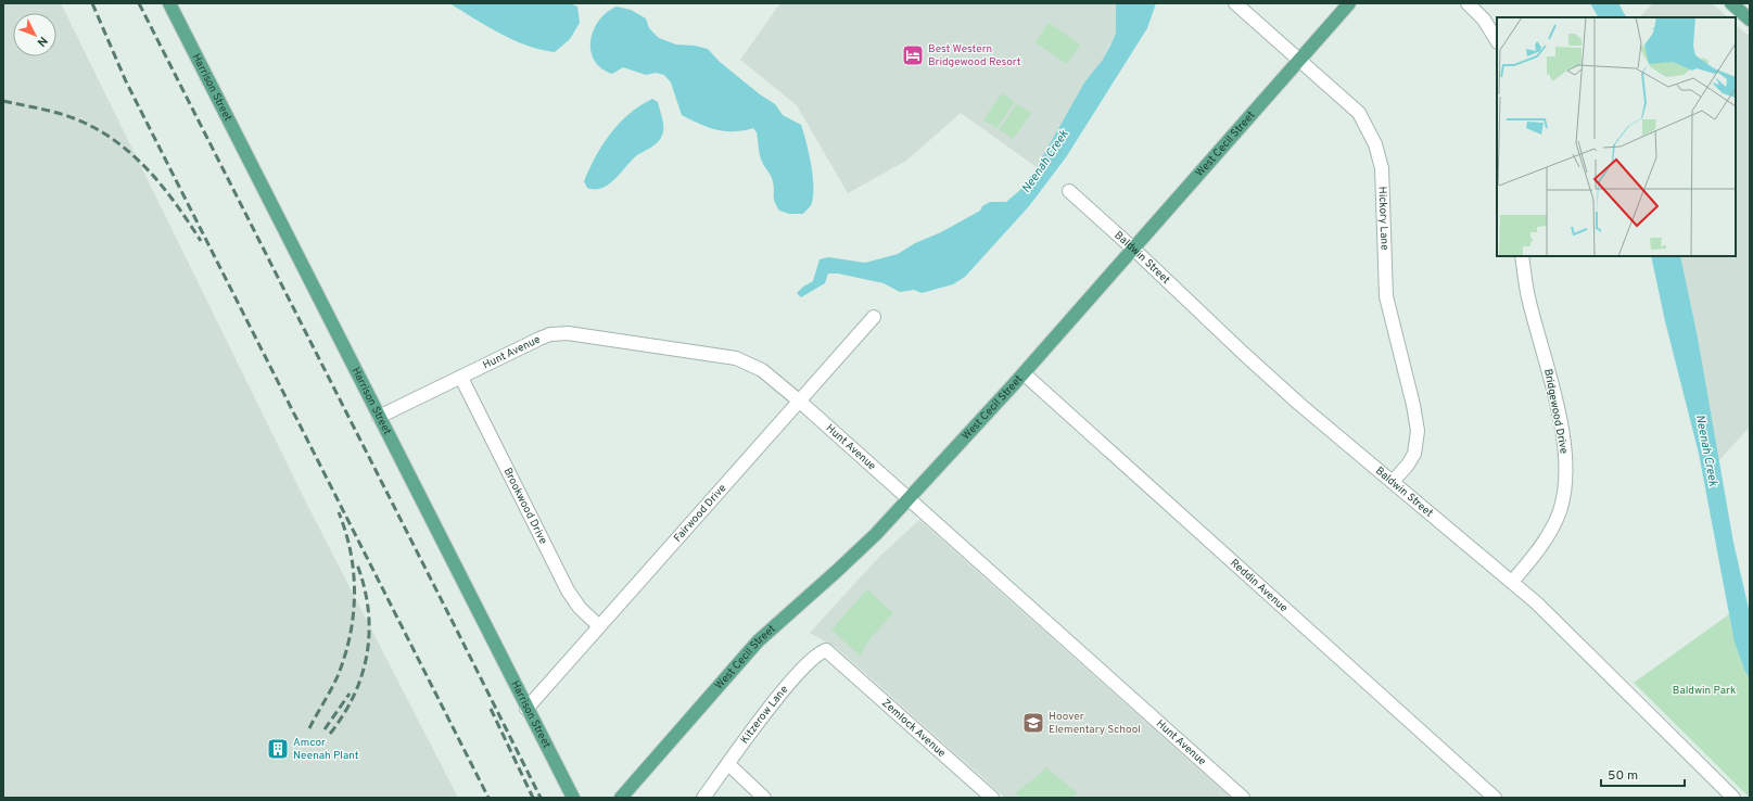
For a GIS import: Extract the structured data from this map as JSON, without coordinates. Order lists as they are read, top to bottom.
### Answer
{
  "streets": {
    "main road": ["Harrison Street", "West Cecil Street"],
    "street": [
      "Hickory Lane",
      "Baldwin Street",
      "Hunt Avenue",
      "Bridgewood Drive",
      "Brookwood Drive",
      "Fairwood Drive",
      "Reddin Avenue",
      "Kitzerow Lane",
      "Zemlock Avenue"
    ]
  },
  "crossings": [
    ["Harrison Street", "Hunt Avenue"],
    ["Harrison Street", "Fairwood Drive"],
    ["West Cecil Street", "Hickory Lane"],
    ["West Cecil Street", "Baldwin Street"],
    ["West Cecil Street", "Hunt Avenue"],
    ["West Cecil Street", "Reddin Avenue"],
    ["Hickory Lane", "Baldwin Street"],
    ["Baldwin Street", "Bridgewood Drive"],
    ["Hunt Avenue", "Brookwood Drive"],
    ["Hunt Avenue", "Fairwood Drive"],
    ["Brookwood Drive", "Fairwood Drive"],
    ["Kitzerow Lane", "Zemlock Avenue"]
  ],
  "water": ["Neenah Creek"],
  "parks": ["Baldwin Park"],
  "places": {
    "hotel": ["Best Western Bridgewood Resort"],
    "school or university": ["Hoover Elementary School"],
    "building": ["Amcor Neenah Plant"]
  },
  "scale_bar": "50 m",
  "north": "bottom right"
}
